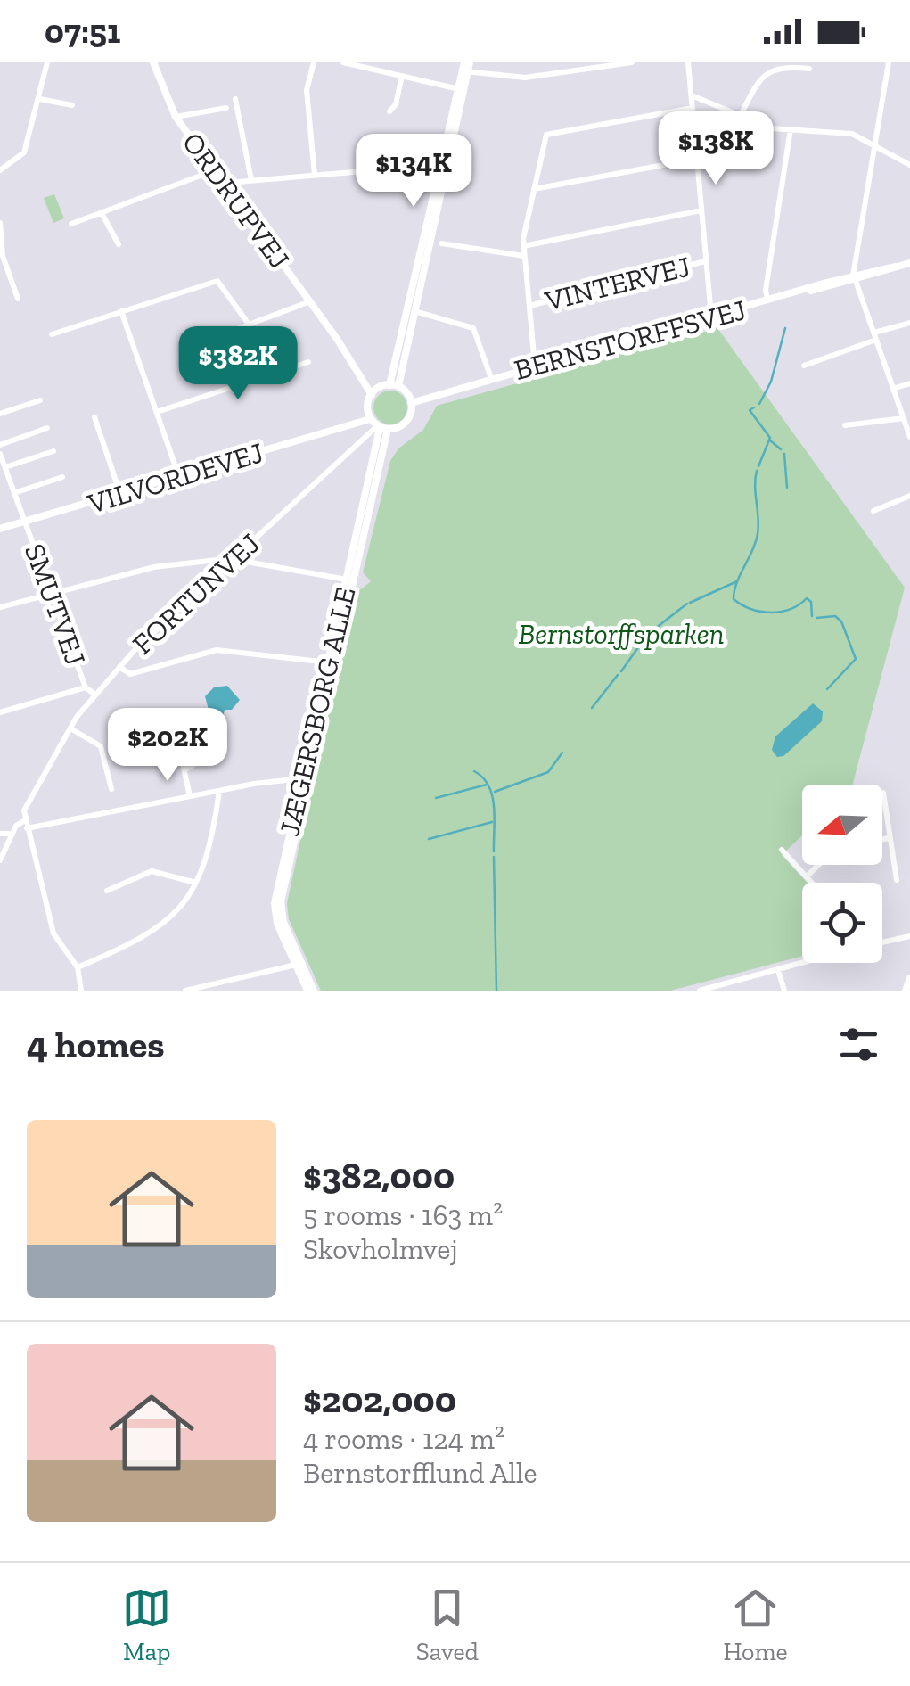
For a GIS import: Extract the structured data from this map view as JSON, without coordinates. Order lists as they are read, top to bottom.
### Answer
{
  "streets": {
    "street": [
      "ORDRUPVEJ",
      "VINTERVEJ",
      "BERNSTORFFSVEJ",
      "VILVORDEVEJ",
      "FORTUNVEJ",
      "SMUTVEJ",
      "JÆGERSBORG ALLE"
    ]
  },
  "crossings": [
    ["VILVORDEVEJ", "FORTUNVEJ"],
    ["VILVORDEVEJ", "SMUTVEJ"],
    ["VILVORDEVEJ", "JÆGERSBORG ALLE"],
    ["FORTUNVEJ", "JÆGERSBORG ALLE"]
  ],
  "parks": ["Bernstorffsparken"],
  "north": "left",
  "page": {
    "status": "07:51",
    "price": [
      "$138K",
      "$134K",
      "$382K",
      "$202K"
    ],
    "heading": "4 homes",
    "list": [
      {
        "name": "$382,000",
        "note": "5 rooms · 163 m² · Skovholmvej"
      },
      {
        "name": "$202,000",
        "note": "4 rooms · 124 m² · Bernstorfflund Alle"
      }
    ],
    "tabs": ["Map", "Saved", "Home"]
  }
}
